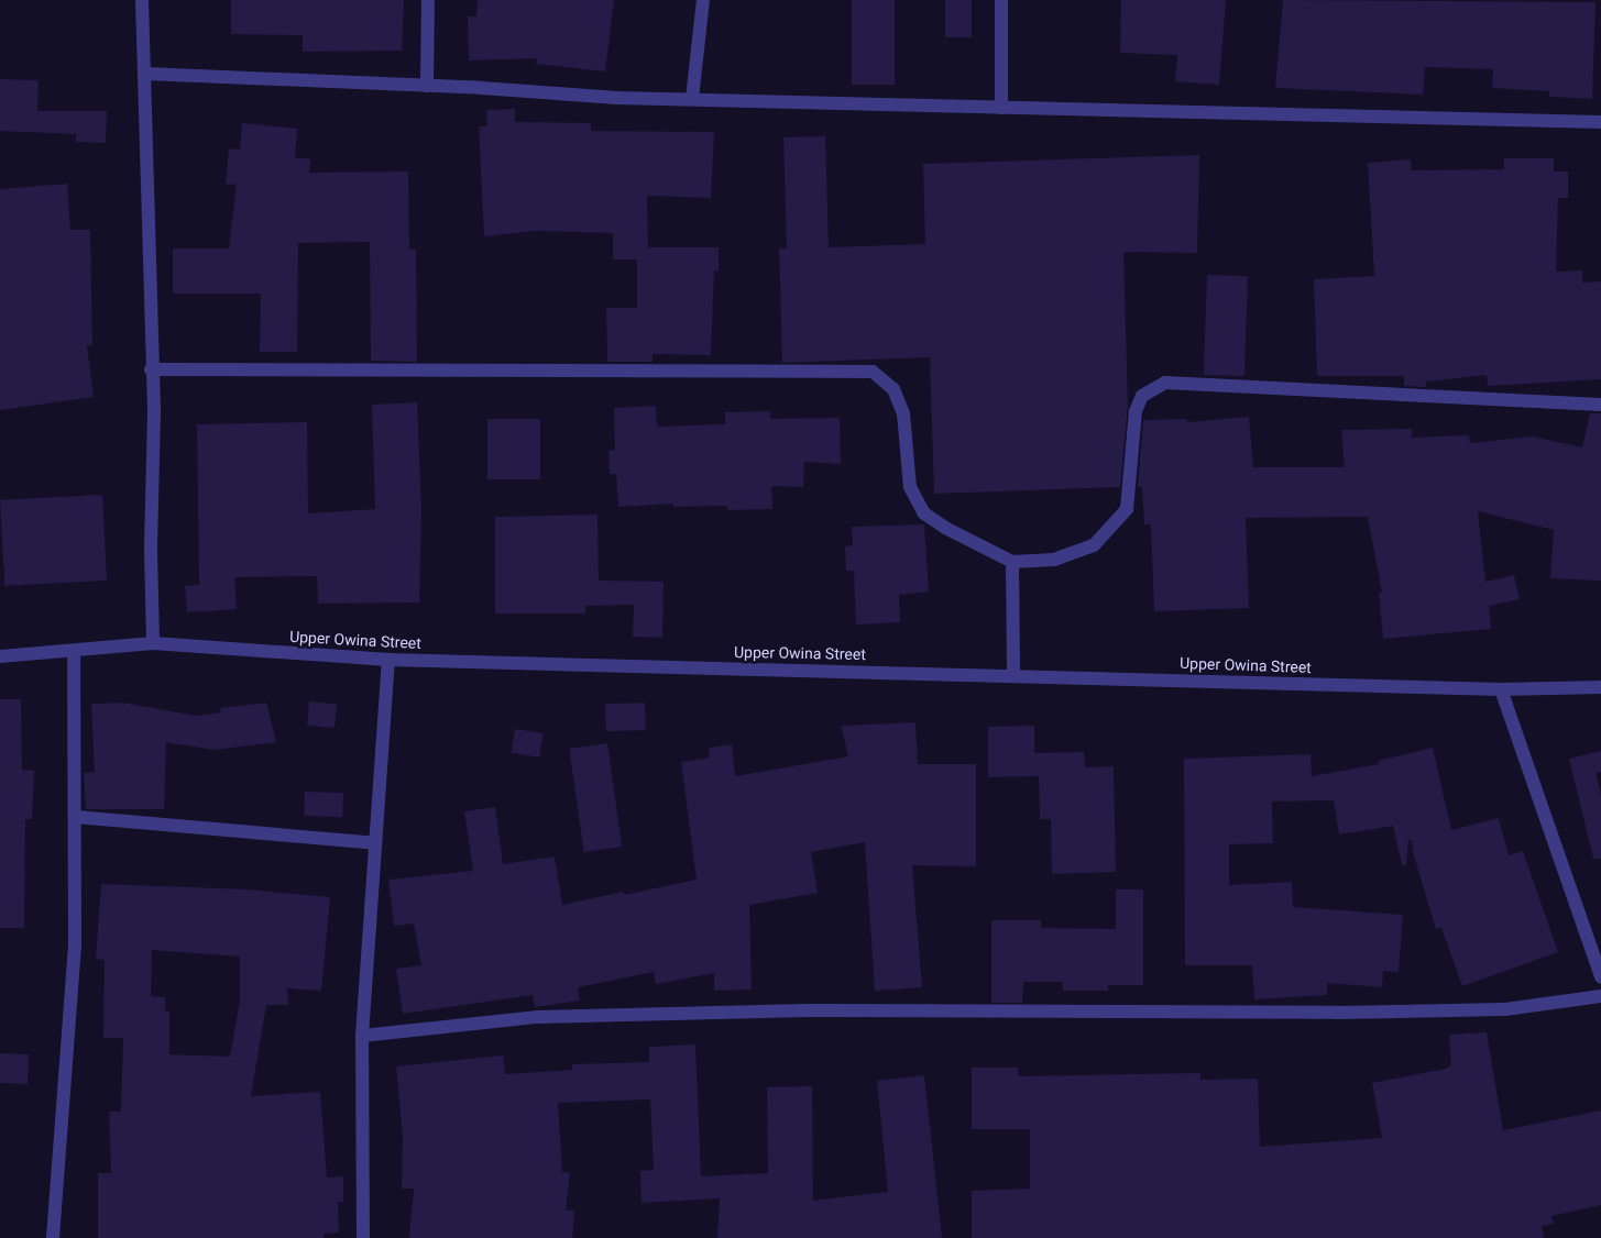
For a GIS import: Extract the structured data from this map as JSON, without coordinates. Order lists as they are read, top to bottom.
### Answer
{
  "streets": {
    "street": ["Upper Owina Street"]
  }
}
